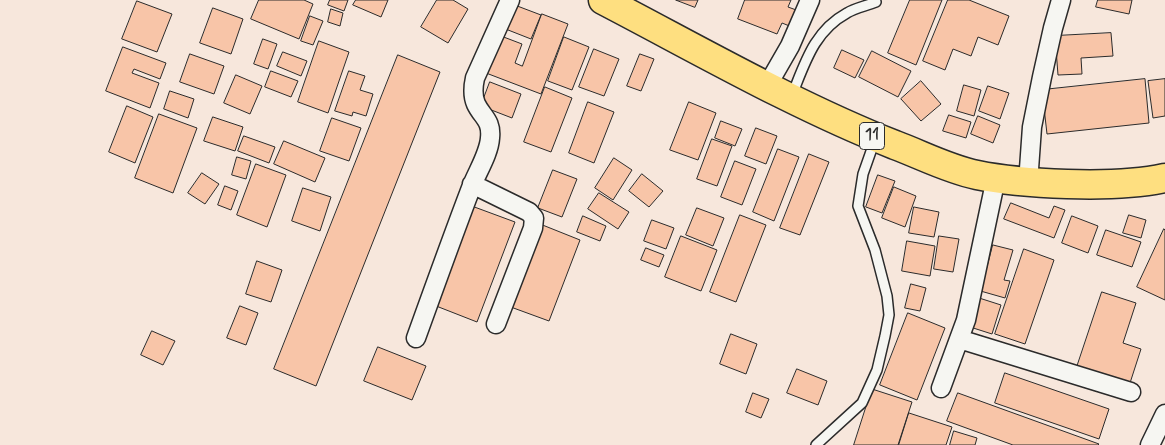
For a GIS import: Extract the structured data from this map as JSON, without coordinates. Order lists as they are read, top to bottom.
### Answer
{
  "streets": {
    "highway": ["11"]
  }
}
